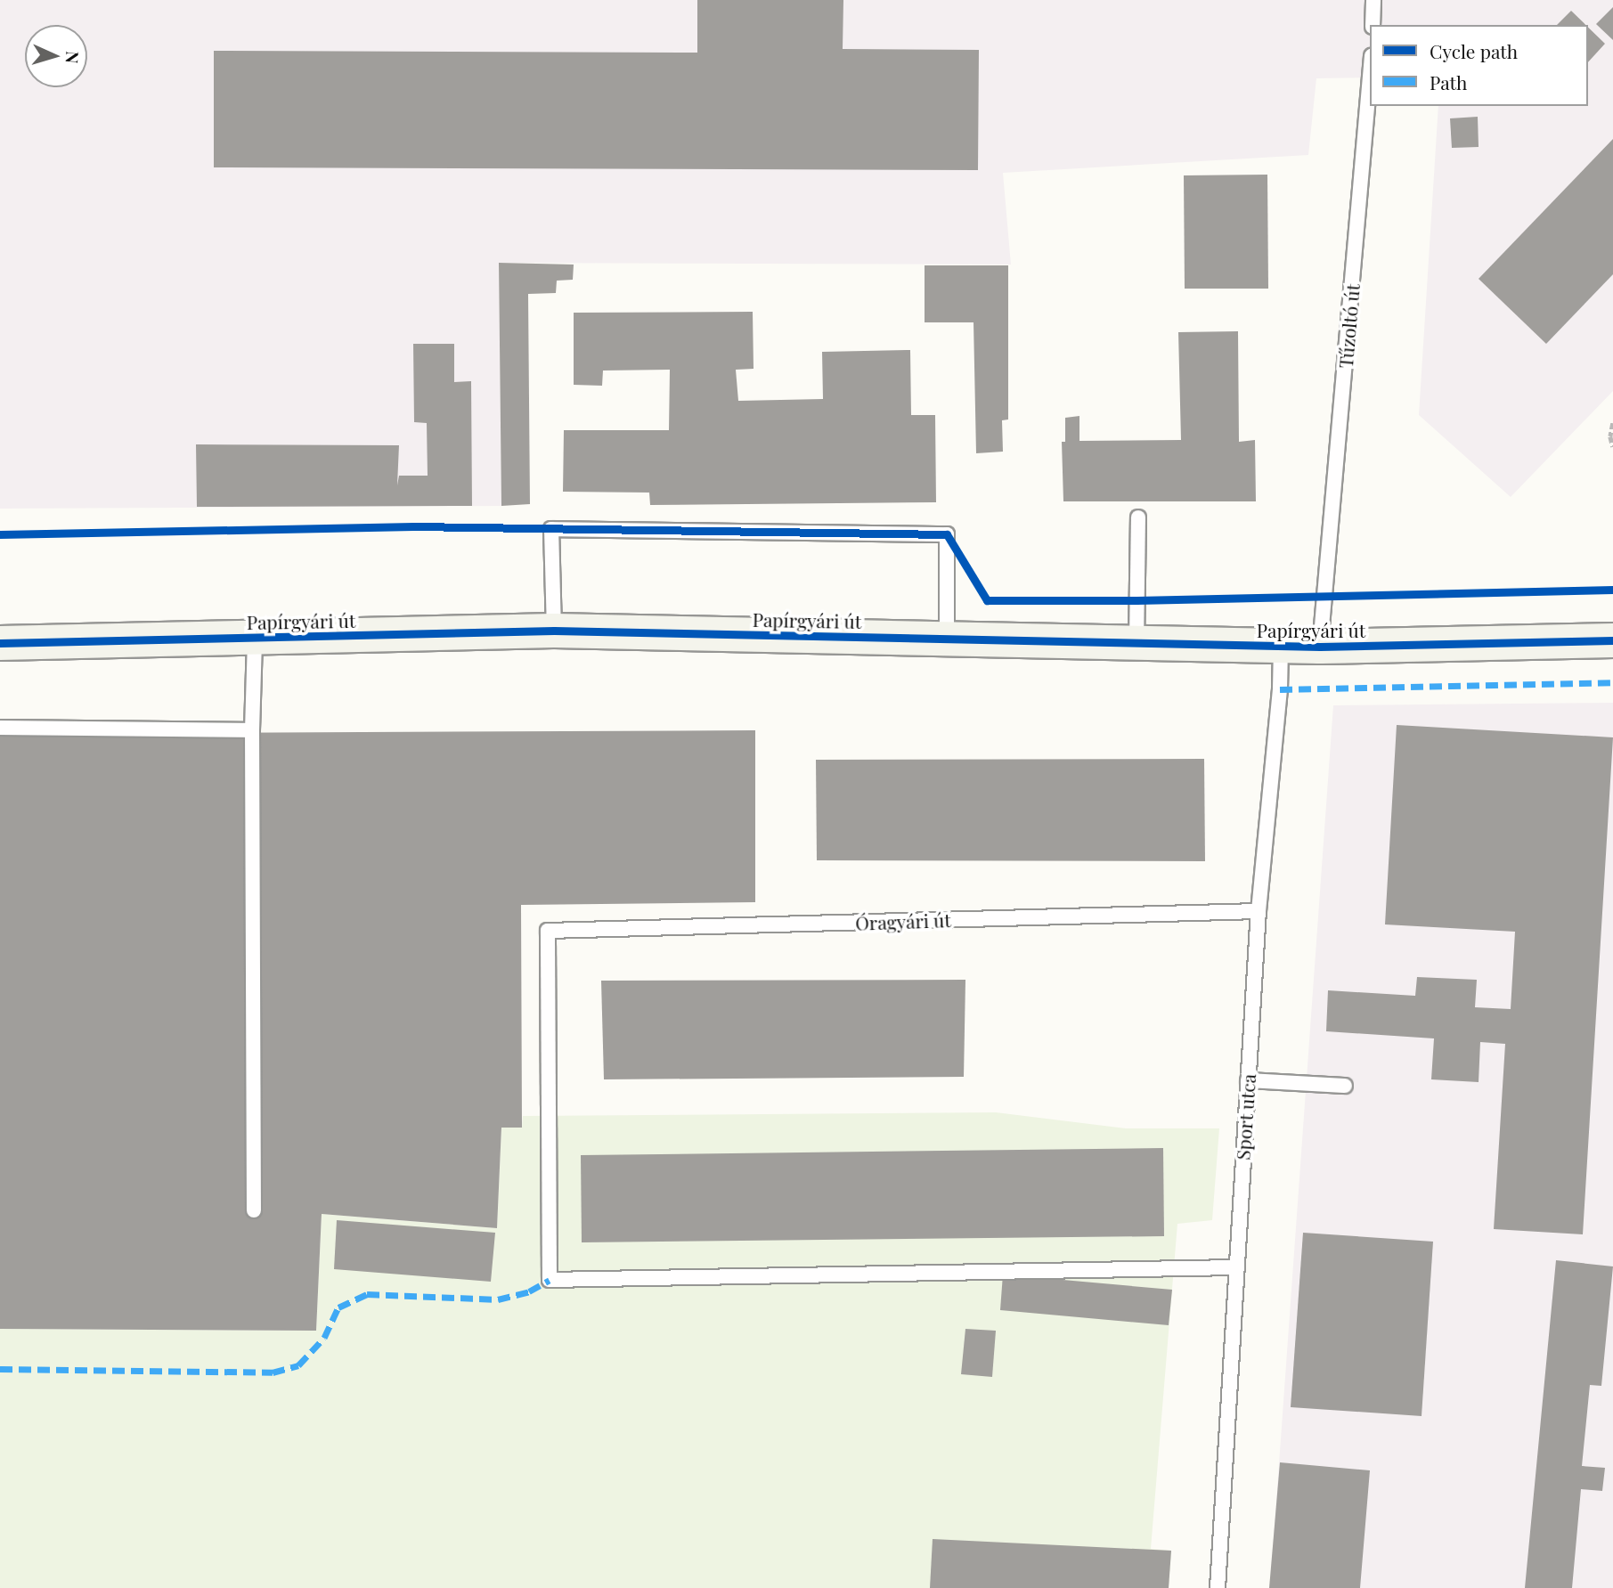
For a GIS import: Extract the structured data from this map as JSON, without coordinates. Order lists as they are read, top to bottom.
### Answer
{
  "streets": {
    "street": ["Papírgyári út"],
    "lane": ["Tűzoltó út", "Óragyári út", "Sport utca"]
  },
  "crossings": [
    ["Tűzoltó út", "Papírgyári út"],
    ["Papírgyári út", "Sport utca"],
    ["Óragyári út", "Sport utca"]
  ],
  "legend": ["Cycle path", "Path"],
  "north": "right"
}
